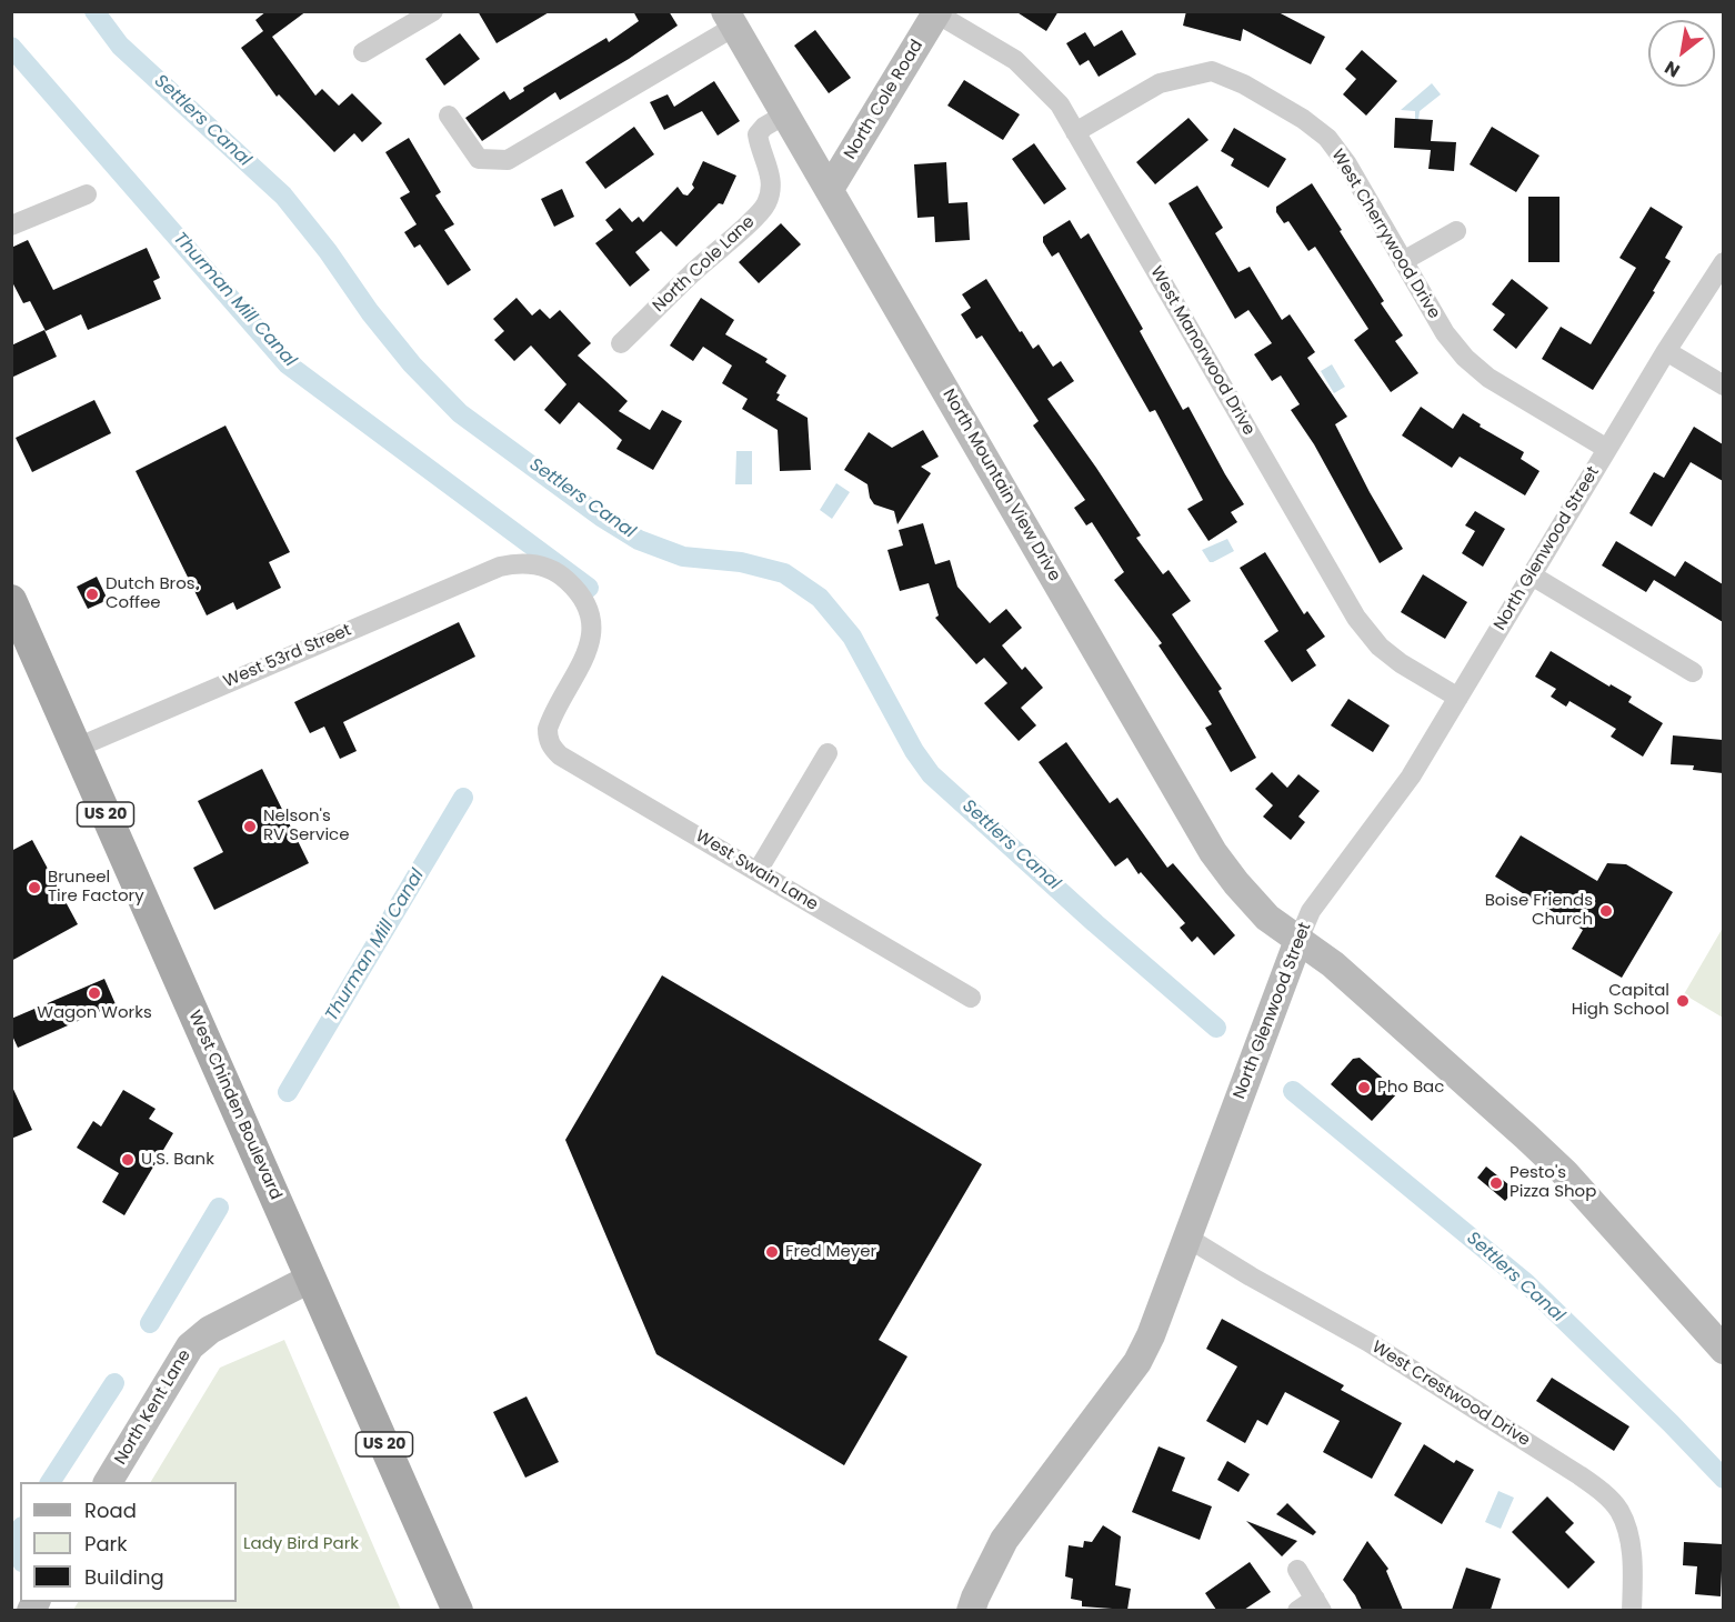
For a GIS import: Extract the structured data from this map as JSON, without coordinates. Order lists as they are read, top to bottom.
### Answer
{
  "streets": {
    "main road": [
      "North Cole Road",
      "North Mountain View Drive",
      "North Glenwood Street",
      "US 20",
      "West Chinden Boulevard",
      "North Kent Lane"
    ],
    "street": [
      "West Cherrywood Drive",
      "North Cole Lane",
      "West Manorwood Drive",
      "West 53rd Street",
      "West Swain Lane",
      "West Crestwood Drive"
    ]
  },
  "crossings": [
    ["North Cole Road", "West Manorwood Drive"],
    ["North Cole Road", "North Mountain View Drive"],
    ["West Cherrywood Drive", "West Manorwood Drive"],
    ["West Cherrywood Drive", "North Glenwood Street"],
    ["North Cole Lane", "North Mountain View Drive"],
    ["West Manorwood Drive", "North Glenwood Street"],
    ["North Mountain View Drive", "North Glenwood Street"],
    ["North Glenwood Street", "West Crestwood Drive"],
    ["West 53rd Street", "West Swain Lane"],
    ["West 53rd Street", "West Chinden Boulevard"],
    ["West Chinden Boulevard", "North Kent Lane"]
  ],
  "water": ["Settlers Canal", "Thurman Mill Canal"],
  "parks": ["Lady Bird Park"],
  "places": [
    "Dutch Bros. Coffee",
    "Nelson's RV Service",
    "Bruneel Tire Factory",
    "Boise Friends Church",
    "Wagon Works",
    "Capital High School",
    "Pho Bac",
    "U.S. Bank",
    "Pesto's Pizza Shop",
    "Fred Meyer"
  ],
  "legend": ["Road", "Park", "Building"],
  "north": "bottom left"
}
